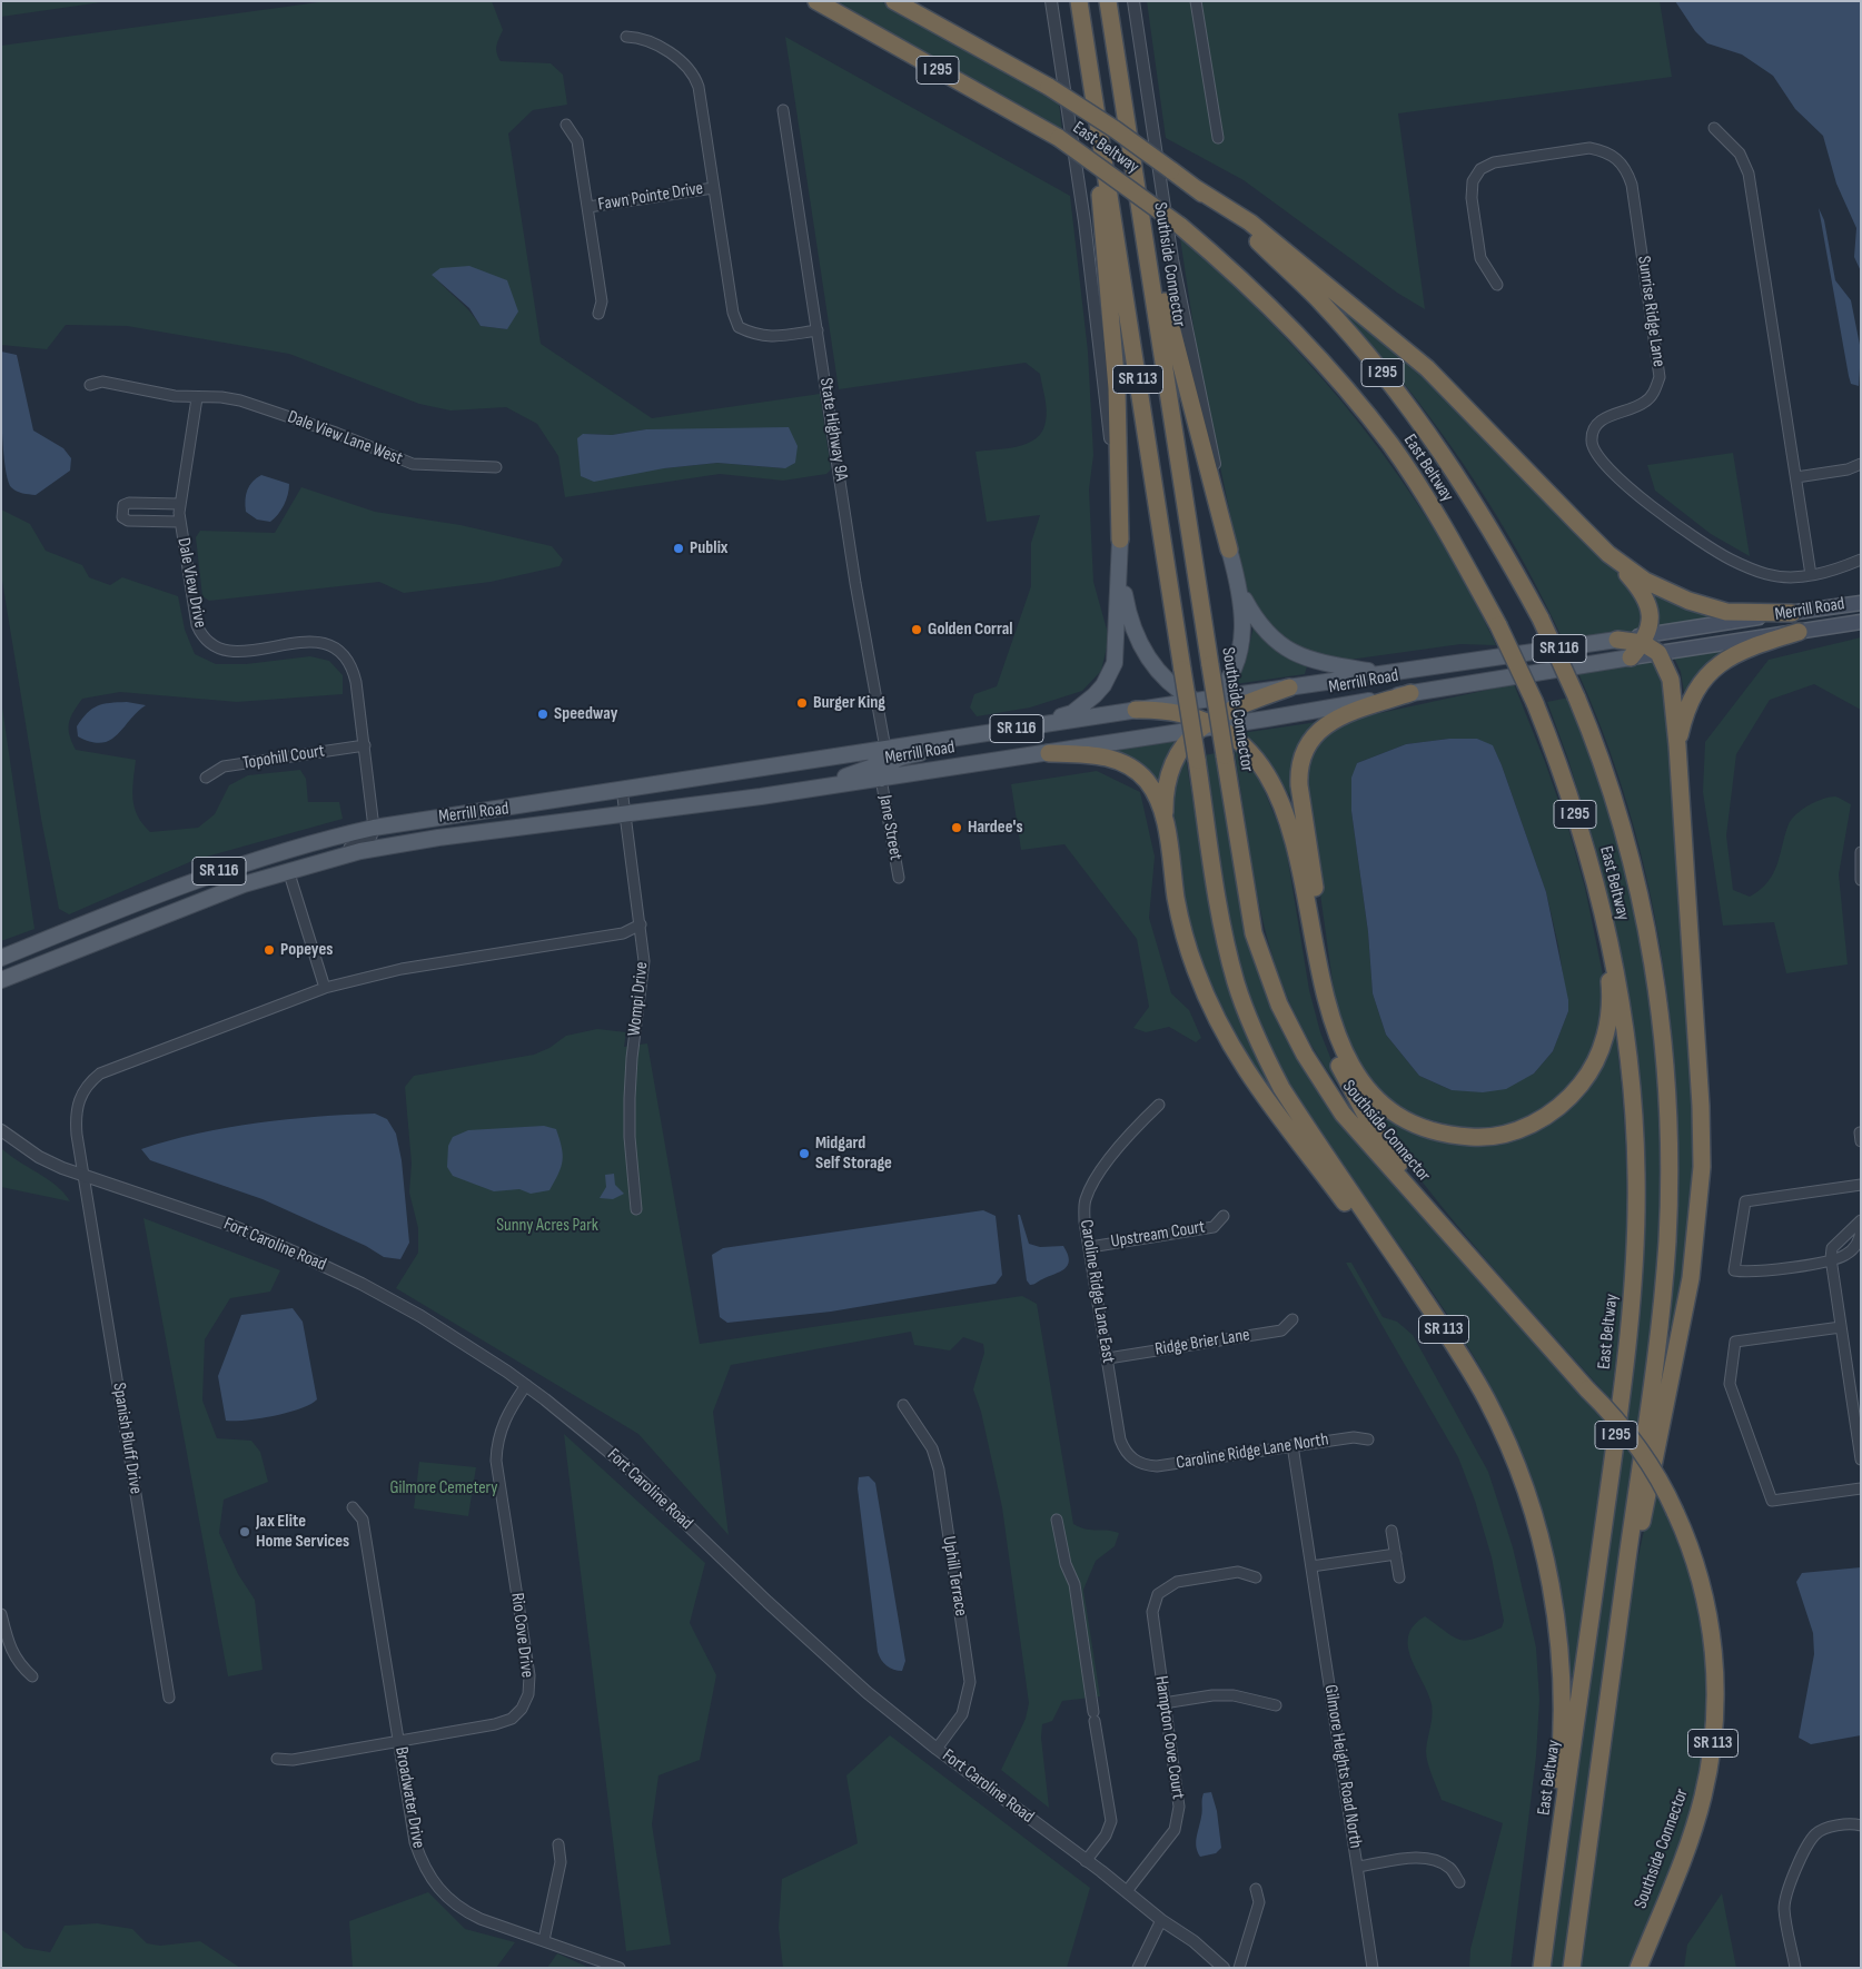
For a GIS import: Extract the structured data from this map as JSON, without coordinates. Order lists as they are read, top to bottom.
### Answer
{
  "streets": {
    "highway": [
      "I 295",
      "East Beltway",
      "Southside Connector",
      "SR 113"
    ],
    "main road": ["Merrill Road", "SR 116"],
    "street": [
      "Fawn Pointe Drive",
      "Sunrise Ridge Lane",
      "State Highway 9A",
      "Dale View Lane West",
      "Dale View Drive",
      "Topohill Court",
      "Jane Street",
      "Wompi Drive",
      "Upstream Court",
      "Fort Caroline Road",
      "Caroline Ridge Lane East",
      "Ridge Brier Lane",
      "Spanish Bluff Drive",
      "Caroline Ridge Lane North",
      "Uphill Terrace",
      "Rio Cove Drive",
      "Hampton Cove Court",
      "Gilmore Heights Road North",
      "Broadwater Drive"
    ]
  },
  "crossings": [
    ["East Beltway", "SR 113"],
    ["State Highway 9A", "Merrill Road"],
    ["Dale View Lane West", "Dale View Drive"],
    ["Dale View Drive", "Merrill Road"],
    ["Dale View Drive", "Topohill Court"],
    ["Merrill Road", "Jane Street"],
    ["Merrill Road", "Wompi Drive"],
    ["Wompi Drive", "Spanish Bluff Drive"],
    ["Upstream Court", "Caroline Ridge Lane East"],
    ["Fort Caroline Road", "Spanish Bluff Drive"],
    ["Fort Caroline Road", "Uphill Terrace"],
    ["Fort Caroline Road", "Rio Cove Drive"],
    ["Fort Caroline Road", "Hampton Cove Court"],
    ["Caroline Ridge Lane East", "Ridge Brier Lane"],
    ["Caroline Ridge Lane East", "Caroline Ridge Lane North"],
    ["Caroline Ridge Lane North", "Gilmore Heights Road North"],
    ["Rio Cove Drive", "Broadwater Drive"]
  ],
  "parks": ["Sunny Acres Park", "Gilmore Cemetery"],
  "places": [
    "Publix",
    "Golden Corral",
    "Burger King",
    "Speedway",
    "Hardee's",
    "Popeyes",
    "Midgard Self Storage",
    "Jax Elite Home Services"
  ]
}
